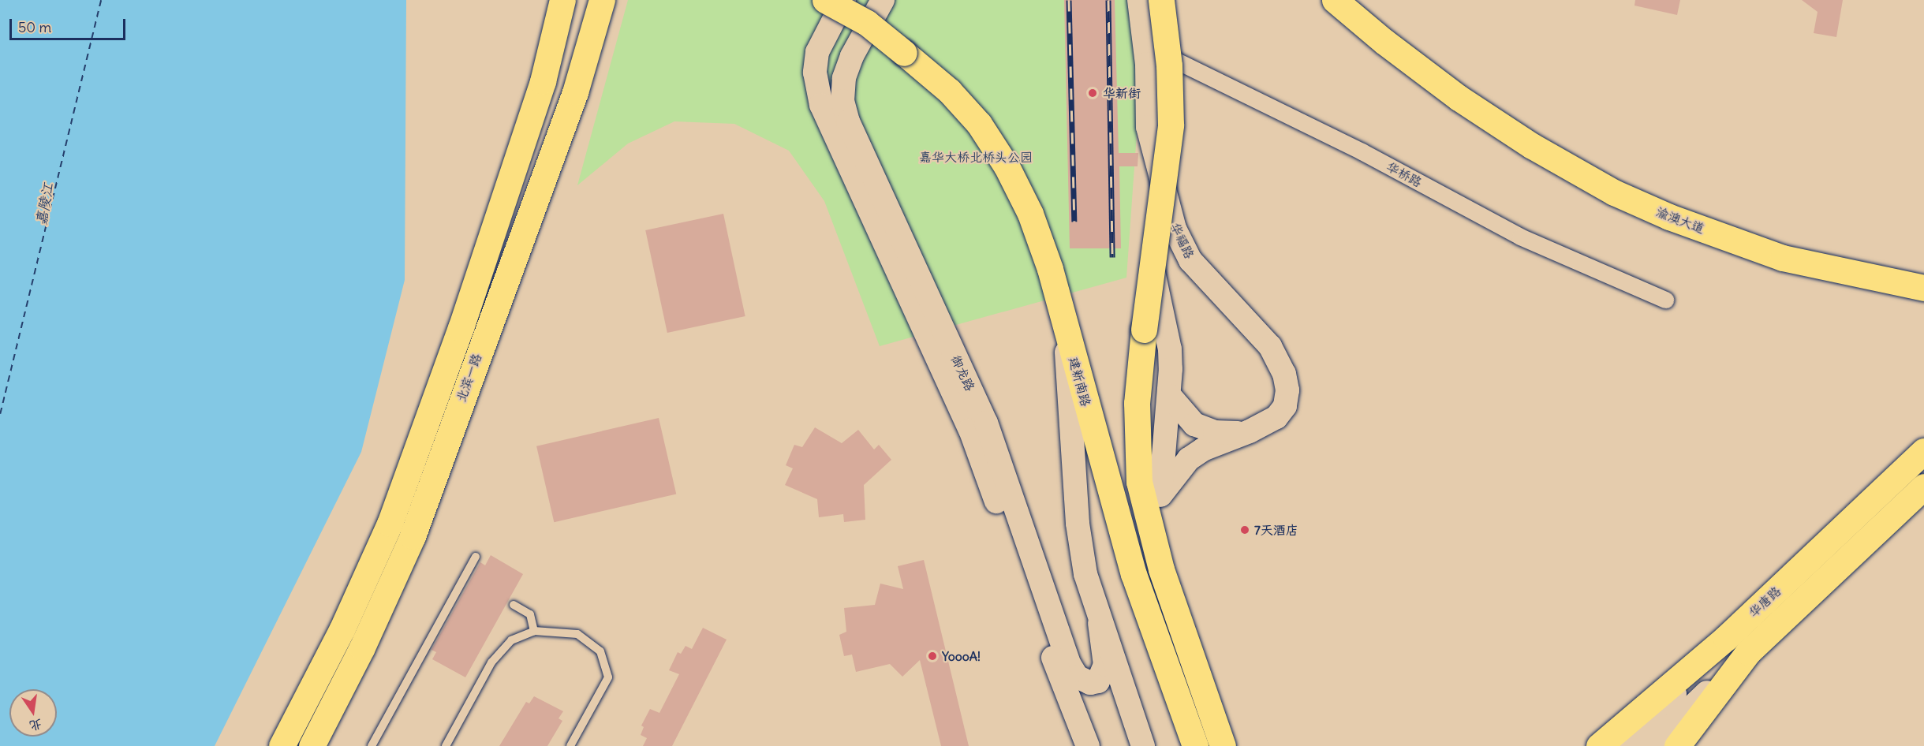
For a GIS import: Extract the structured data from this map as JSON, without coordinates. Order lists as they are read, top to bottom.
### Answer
{
  "streets": {
    "main road": [
      "渝澳大道",
      "华福路",
      "御龙路",
      "北滨一路",
      "建新南路",
      "华唐路"
    ],
    "street": ["华桥路"]
  },
  "crossings": [
    ["华桥路", "华福路"]
  ],
  "water": ["嘉陵江"],
  "parks": ["嘉华大桥北桥头公园"],
  "places": ["华新街", "7天酒店", "YoooA!"],
  "scale_bar": "50 m",
  "north": "bottom"
}
